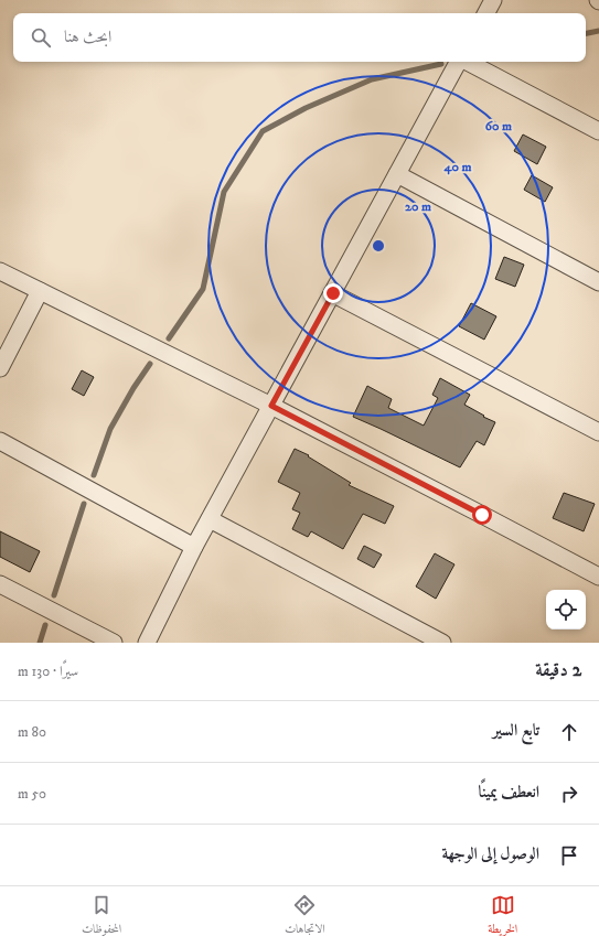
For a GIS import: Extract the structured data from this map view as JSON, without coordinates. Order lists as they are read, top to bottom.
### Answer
{
  "page": {
    "search": "ابحث هنا",
    "heading": ["2 دقيقة", "سيرًا · 130 m"],
    "list": [
      ["تابع السير", "80 m"],
      ["انعطف يمينًا", "50 m"],
      "الوصول إلى الوجهة"
    ],
    "nav": ["الخريطة", "الاتجاهات", "المحفوظات"]
  },
  "rings": ["60 m", "40 m", "20 m"]
}
